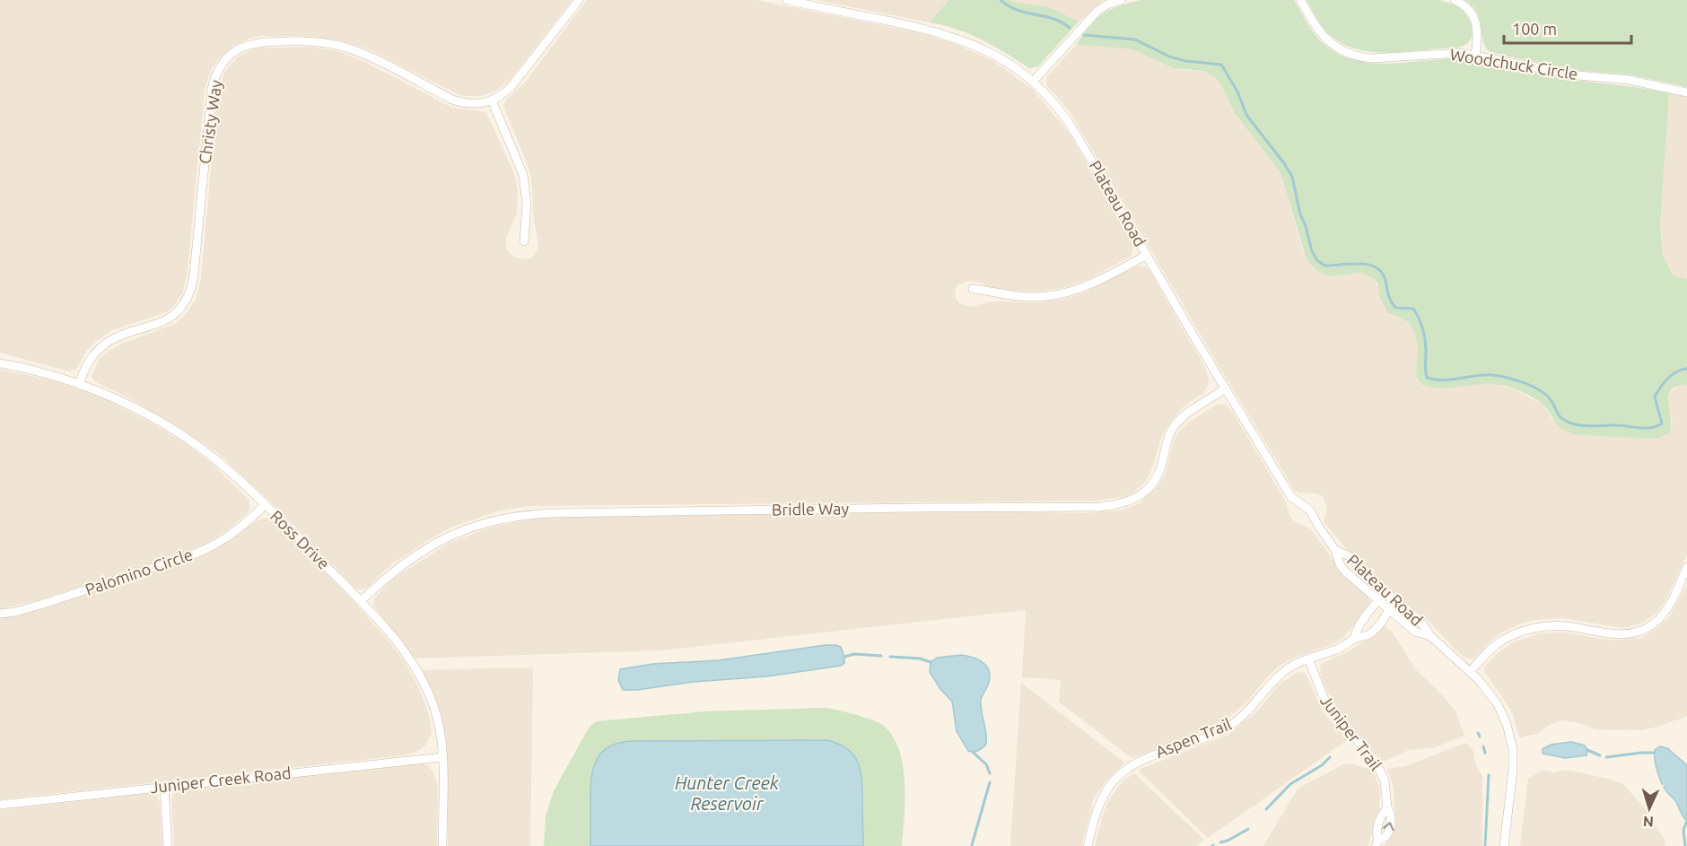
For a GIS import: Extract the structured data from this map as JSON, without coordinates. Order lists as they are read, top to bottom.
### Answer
{
  "streets": {
    "street": [
      "Woodchuck Circle",
      "Christy Way",
      "Plateau Road",
      "Bridle Way",
      "Ross Drive",
      "Palomino Circle",
      "Juniper Trail",
      "Aspen Trail",
      "Juniper Creek Road"
    ]
  },
  "crossings": [
    ["Christy Way", "Ross Drive"],
    ["Plateau Road", "Bridle Way"],
    ["Plateau Road", "Aspen Trail"],
    ["Bridle Way", "Ross Drive"],
    ["Ross Drive", "Palomino Circle"],
    ["Ross Drive", "Juniper Creek Road"],
    ["Juniper Trail", "Aspen Trail"]
  ],
  "water": ["Hunter Creek Reservoir"],
  "scale_bar": "100 m",
  "north": "bottom"
}
